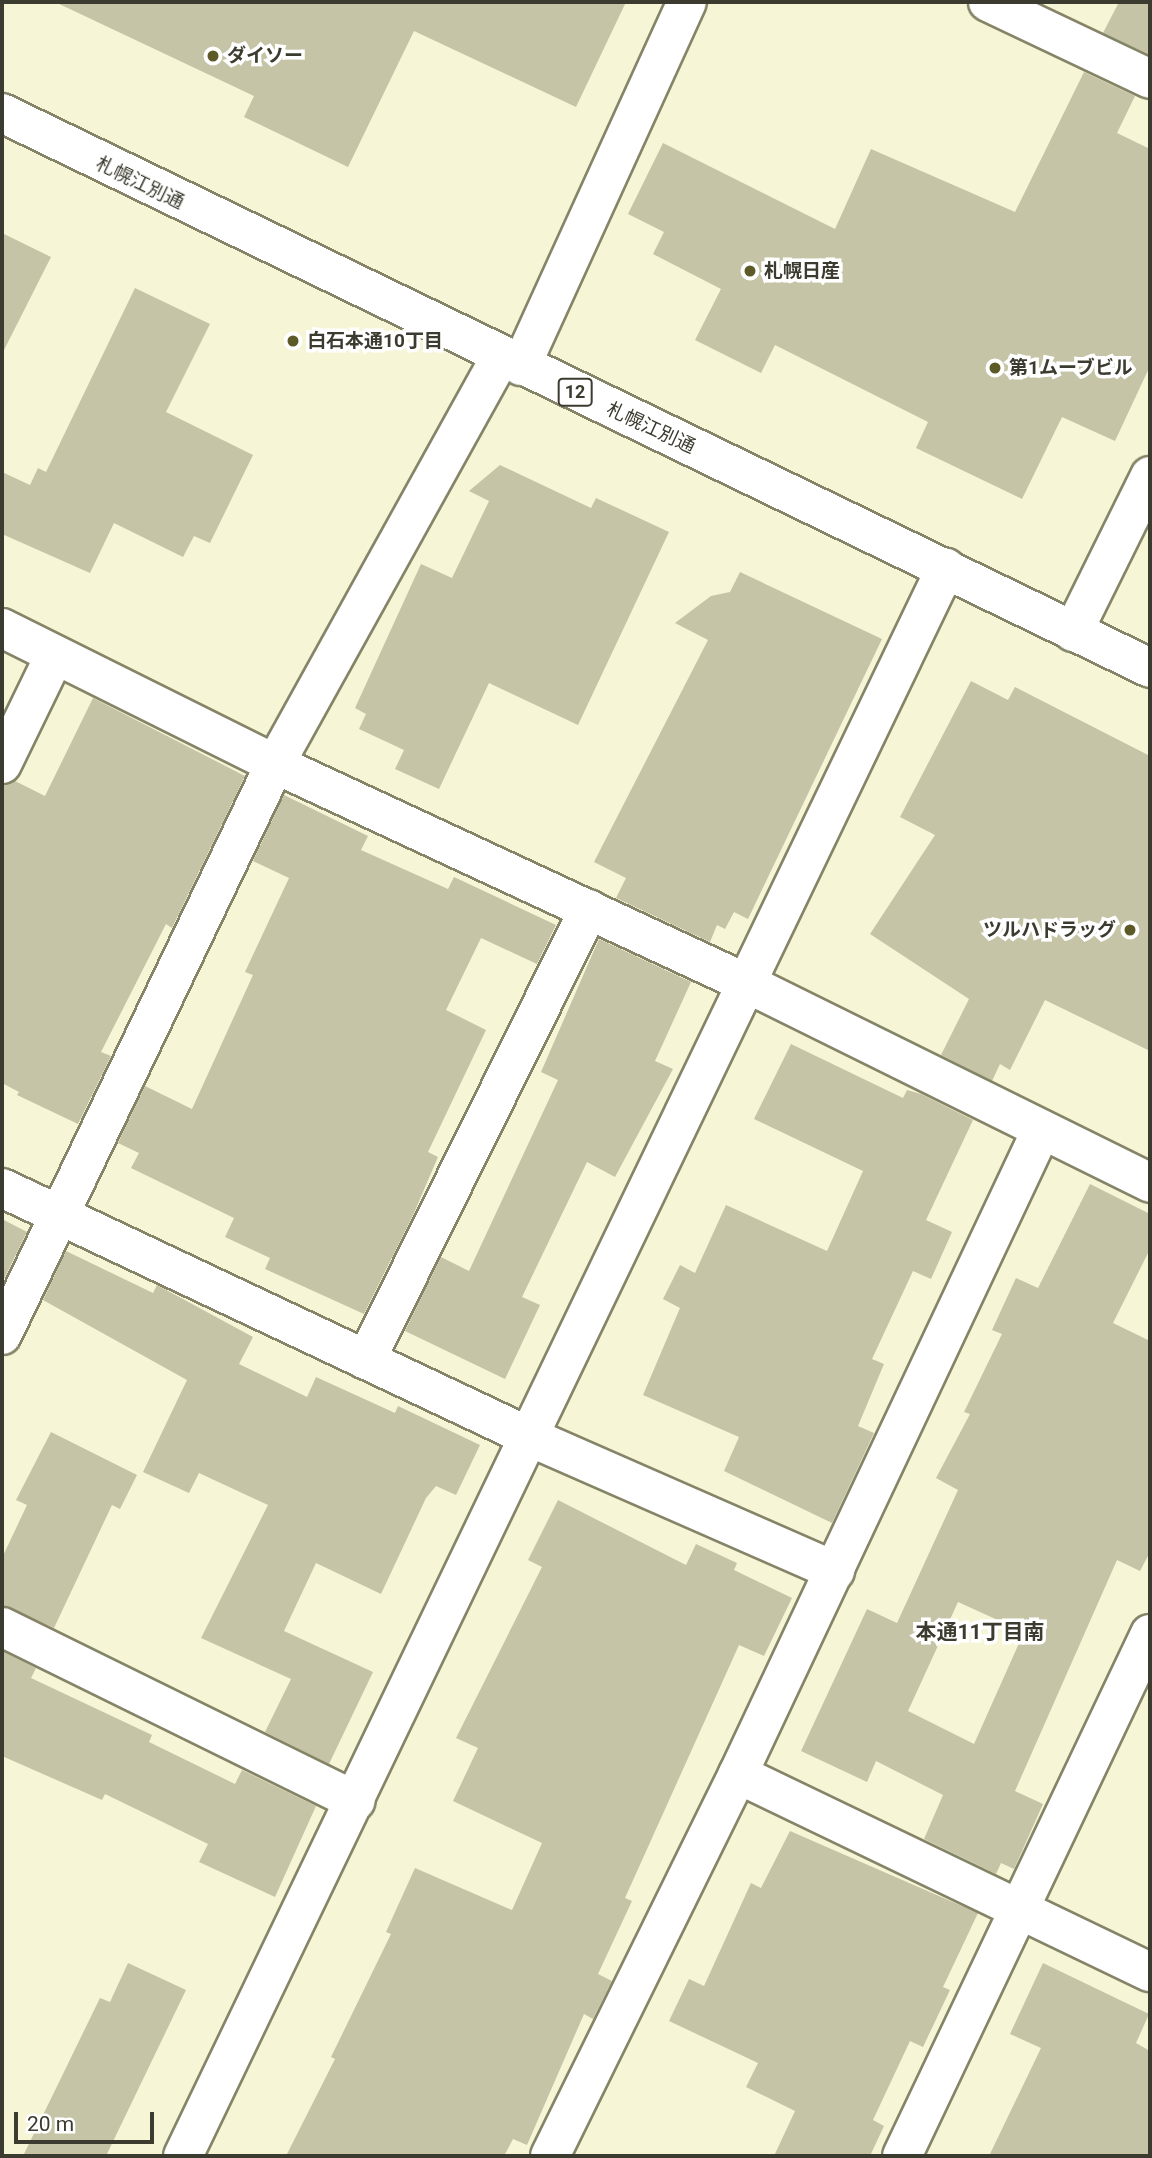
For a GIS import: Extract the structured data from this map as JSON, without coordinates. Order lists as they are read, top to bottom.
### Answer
{
  "streets": {
    "main road": ["札幌江別通", "12"]
  },
  "districts": ["本通11丁目南"],
  "places": [
    "ダイソー",
    "札幌日産",
    "白石本通10丁目",
    "第1ムーブビル",
    "ツルハドラッグ"
  ],
  "scale_bar": "20 m"
}
